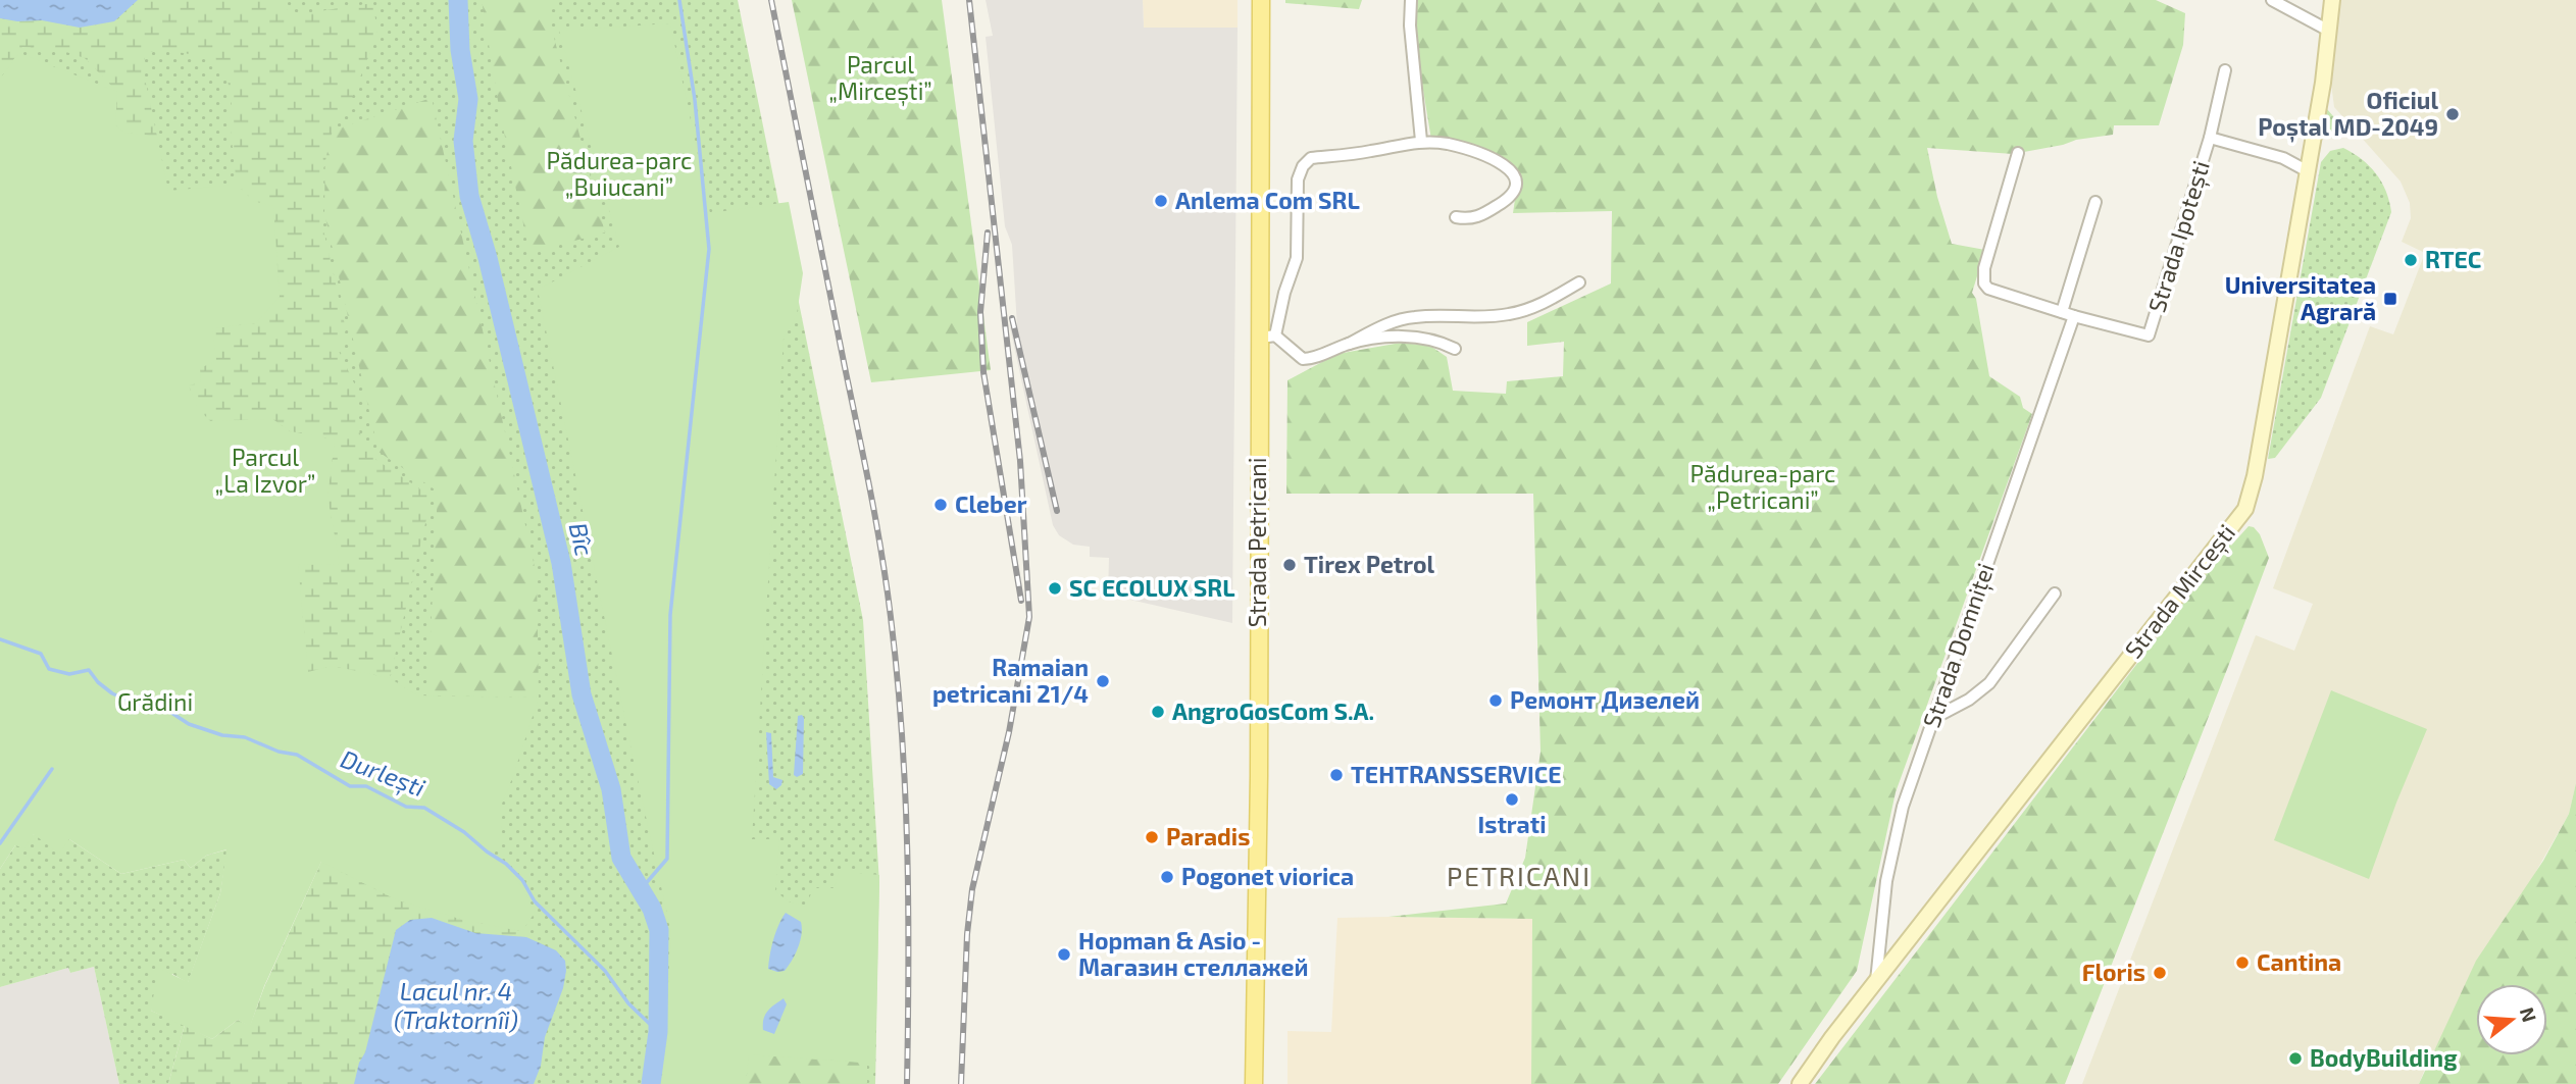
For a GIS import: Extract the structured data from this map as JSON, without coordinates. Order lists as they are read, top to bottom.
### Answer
{
  "streets": {
    "main road": ["Strada Petricani", "Strada Mircești"],
    "street": ["Strada Ipotești", "Strada Domniței"]
  },
  "crossings": [
    ["Strada Ipotești", "Strada Mircești"],
    ["Strada Ipotești", "Strada Domniței"],
    ["Strada Mircești", "Strada Domniței"]
  ],
  "districts": ["PETRICANI"],
  "water": ["Bîc", "Durlești", "Lacul nr. 4 (Traktornîi)"],
  "parks": [
    "Parcul „Mircești”",
    "Pădurea-parc „Buiucani”",
    "Parcul „La Izvor”",
    "Pădurea-parc „Petricani”",
    "Grădini"
  ],
  "places": {
    "other": [
      "Oficiul Poștal MD-2049",
      "Anlema Com SRL",
      "RTEC",
      "Cleber",
      "Tirex Petrol",
      "SC ECOLUX SRL",
      "Ramaian petricani 21/4",
      "Ремонт Дизелей",
      "AngroGosCom S.A.",
      "TEHTRANSSERVICE",
      "Istrati",
      "Paradis",
      "Pogonet viorica",
      "Hopman & Asio - Магазин стеллажей",
      "Cantina",
      "Floris",
      "BodyBuilding"
    ],
    "transit": ["Universitatea Agrară"]
  },
  "north": "right"
}
